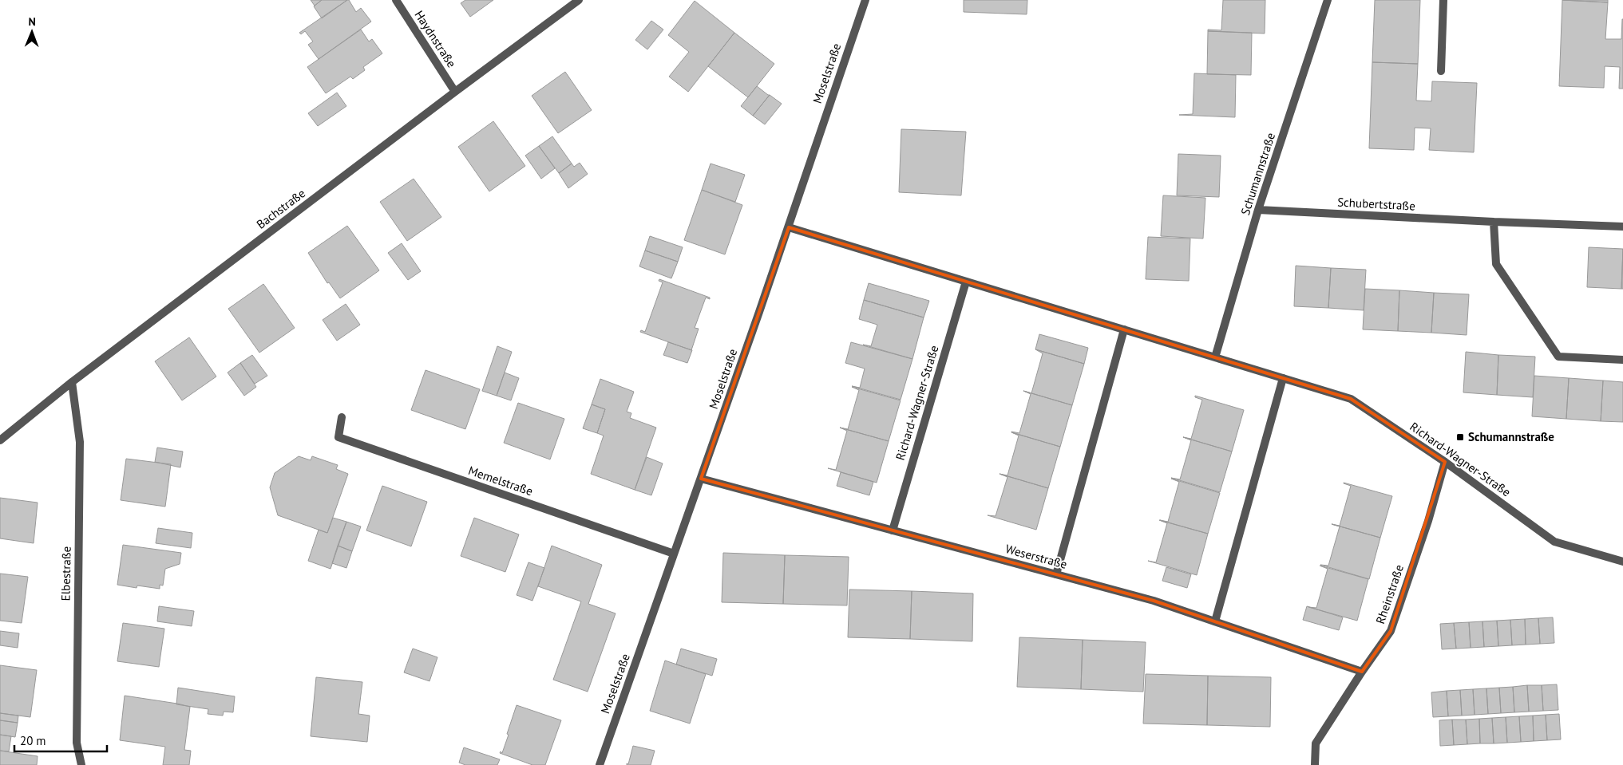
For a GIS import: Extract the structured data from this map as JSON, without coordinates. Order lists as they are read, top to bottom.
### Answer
{
  "streets": {
    "street": [
      "Haydnstraße",
      "Moselstraße",
      "Schumannstraße",
      "Schubertstraße",
      "Bachstraße",
      "Richard-Wagner-Straße",
      "Memelstraße",
      "Weserstraße",
      "Elbestraße",
      "Rheinstraße"
    ]
  },
  "crossings": [
    ["Haydnstraße", "Bachstraße"],
    ["Moselstraße", "Richard-Wagner-Straße"],
    ["Moselstraße", "Memelstraße"],
    ["Moselstraße", "Weserstraße"],
    ["Schumannstraße", "Schubertstraße"],
    ["Schumannstraße", "Richard-Wagner-Straße"],
    ["Bachstraße", "Elbestraße"],
    ["Richard-Wagner-Straße", "Weserstraße"],
    ["Richard-Wagner-Straße", "Rheinstraße"],
    ["Weserstraße", "Rheinstraße"]
  ],
  "places": {
    "transit": ["Schumannstraße"]
  },
  "scale_bar": "20 m",
  "north": "top"
}
